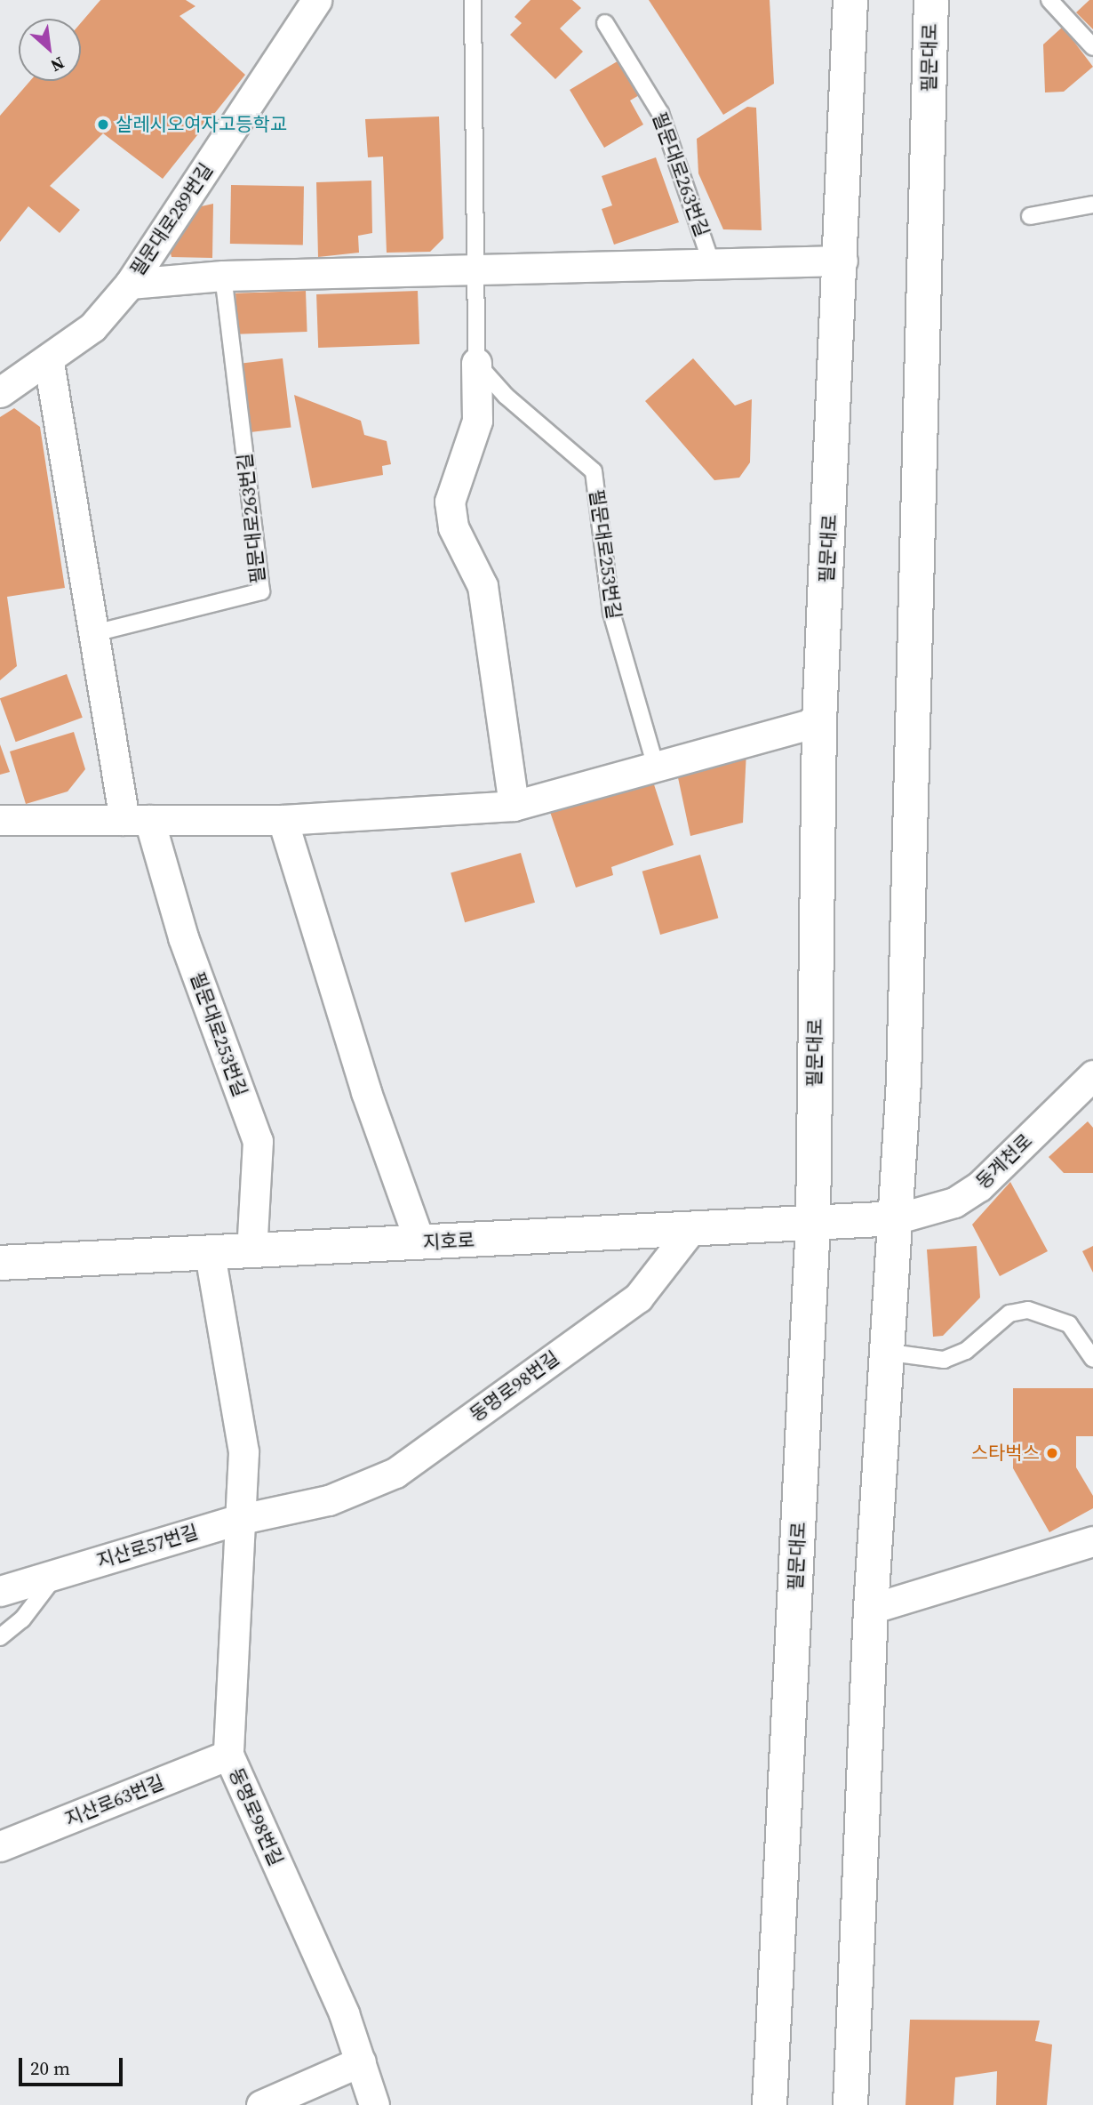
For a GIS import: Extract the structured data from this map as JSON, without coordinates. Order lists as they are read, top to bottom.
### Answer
{
  "streets": {
    "main road": ["필문대로", "지호로"],
    "street": [
      "필문대로263번길",
      "필문대로289번길",
      "필문대로253번길",
      "동계천로",
      "동명로98번길",
      "지산로57번길",
      "지산로63번길"
    ]
  },
  "crossings": [
    ["필문대로", "필문대로263번길"],
    ["필문대로", "동계천로"],
    ["필문대로", "지호로"],
    ["필문대로263번길", "필문대로289번길"],
    ["필문대로253번길", "지호로"],
    ["동계천로", "지호로"],
    ["지호로", "동명로98번길"],
    ["동명로98번길", "지산로57번길"],
    ["동명로98번길", "지산로63번길"]
  ],
  "places": ["살레시오여자고등학교", "스타벅스"],
  "scale_bar": "20 m",
  "north": "bottom right"
}
